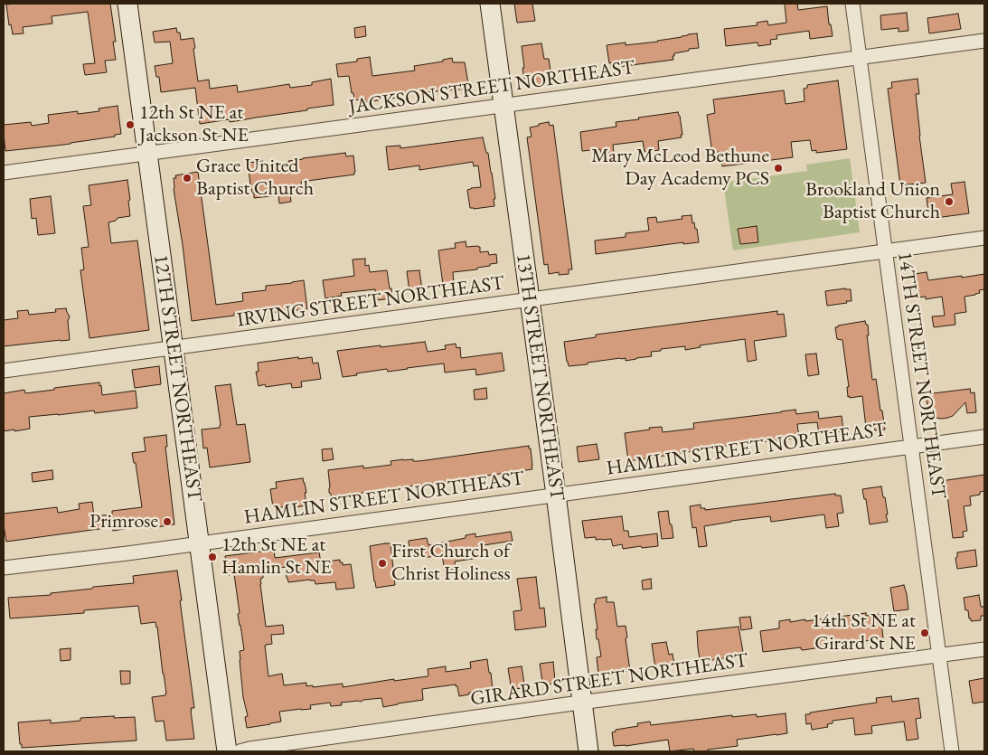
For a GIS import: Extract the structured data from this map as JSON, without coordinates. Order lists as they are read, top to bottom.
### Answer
{
  "streets": {
    "street": [
      "JACKSON STREET NORTHEAST",
      "IRVING STREET NORTHEAST",
      "14TH STREET NORTHEAST",
      "13TH STREET NORTHEAST",
      "12TH STREET NORTHEAST",
      "HAMLIN STREET NORTHEAST",
      "GIRARD STREET NORTHEAST"
    ]
  },
  "crossings": [
    ["JACKSON STREET NORTHEAST", "14TH STREET NORTHEAST"],
    ["JACKSON STREET NORTHEAST", "13TH STREET NORTHEAST"],
    ["JACKSON STREET NORTHEAST", "12TH STREET NORTHEAST"],
    ["IRVING STREET NORTHEAST", "14TH STREET NORTHEAST"],
    ["IRVING STREET NORTHEAST", "13TH STREET NORTHEAST"],
    ["IRVING STREET NORTHEAST", "12TH STREET NORTHEAST"],
    ["14TH STREET NORTHEAST", "HAMLIN STREET NORTHEAST"],
    ["14TH STREET NORTHEAST", "GIRARD STREET NORTHEAST"],
    ["13TH STREET NORTHEAST", "HAMLIN STREET NORTHEAST"],
    ["13TH STREET NORTHEAST", "GIRARD STREET NORTHEAST"],
    ["12TH STREET NORTHEAST", "HAMLIN STREET NORTHEAST"]
  ],
  "places": [
    "12th St NE at Jackson St NE",
    "Mary McLeod Bethune Day Academy PCS",
    "Grace United Baptist Church",
    "Brookland Union Baptist Church",
    "Primrose",
    "12th St NE at Hamlin St NE",
    "First Church of Christ Holiness",
    "14th St NE at Girard St NE"
  ]
}
